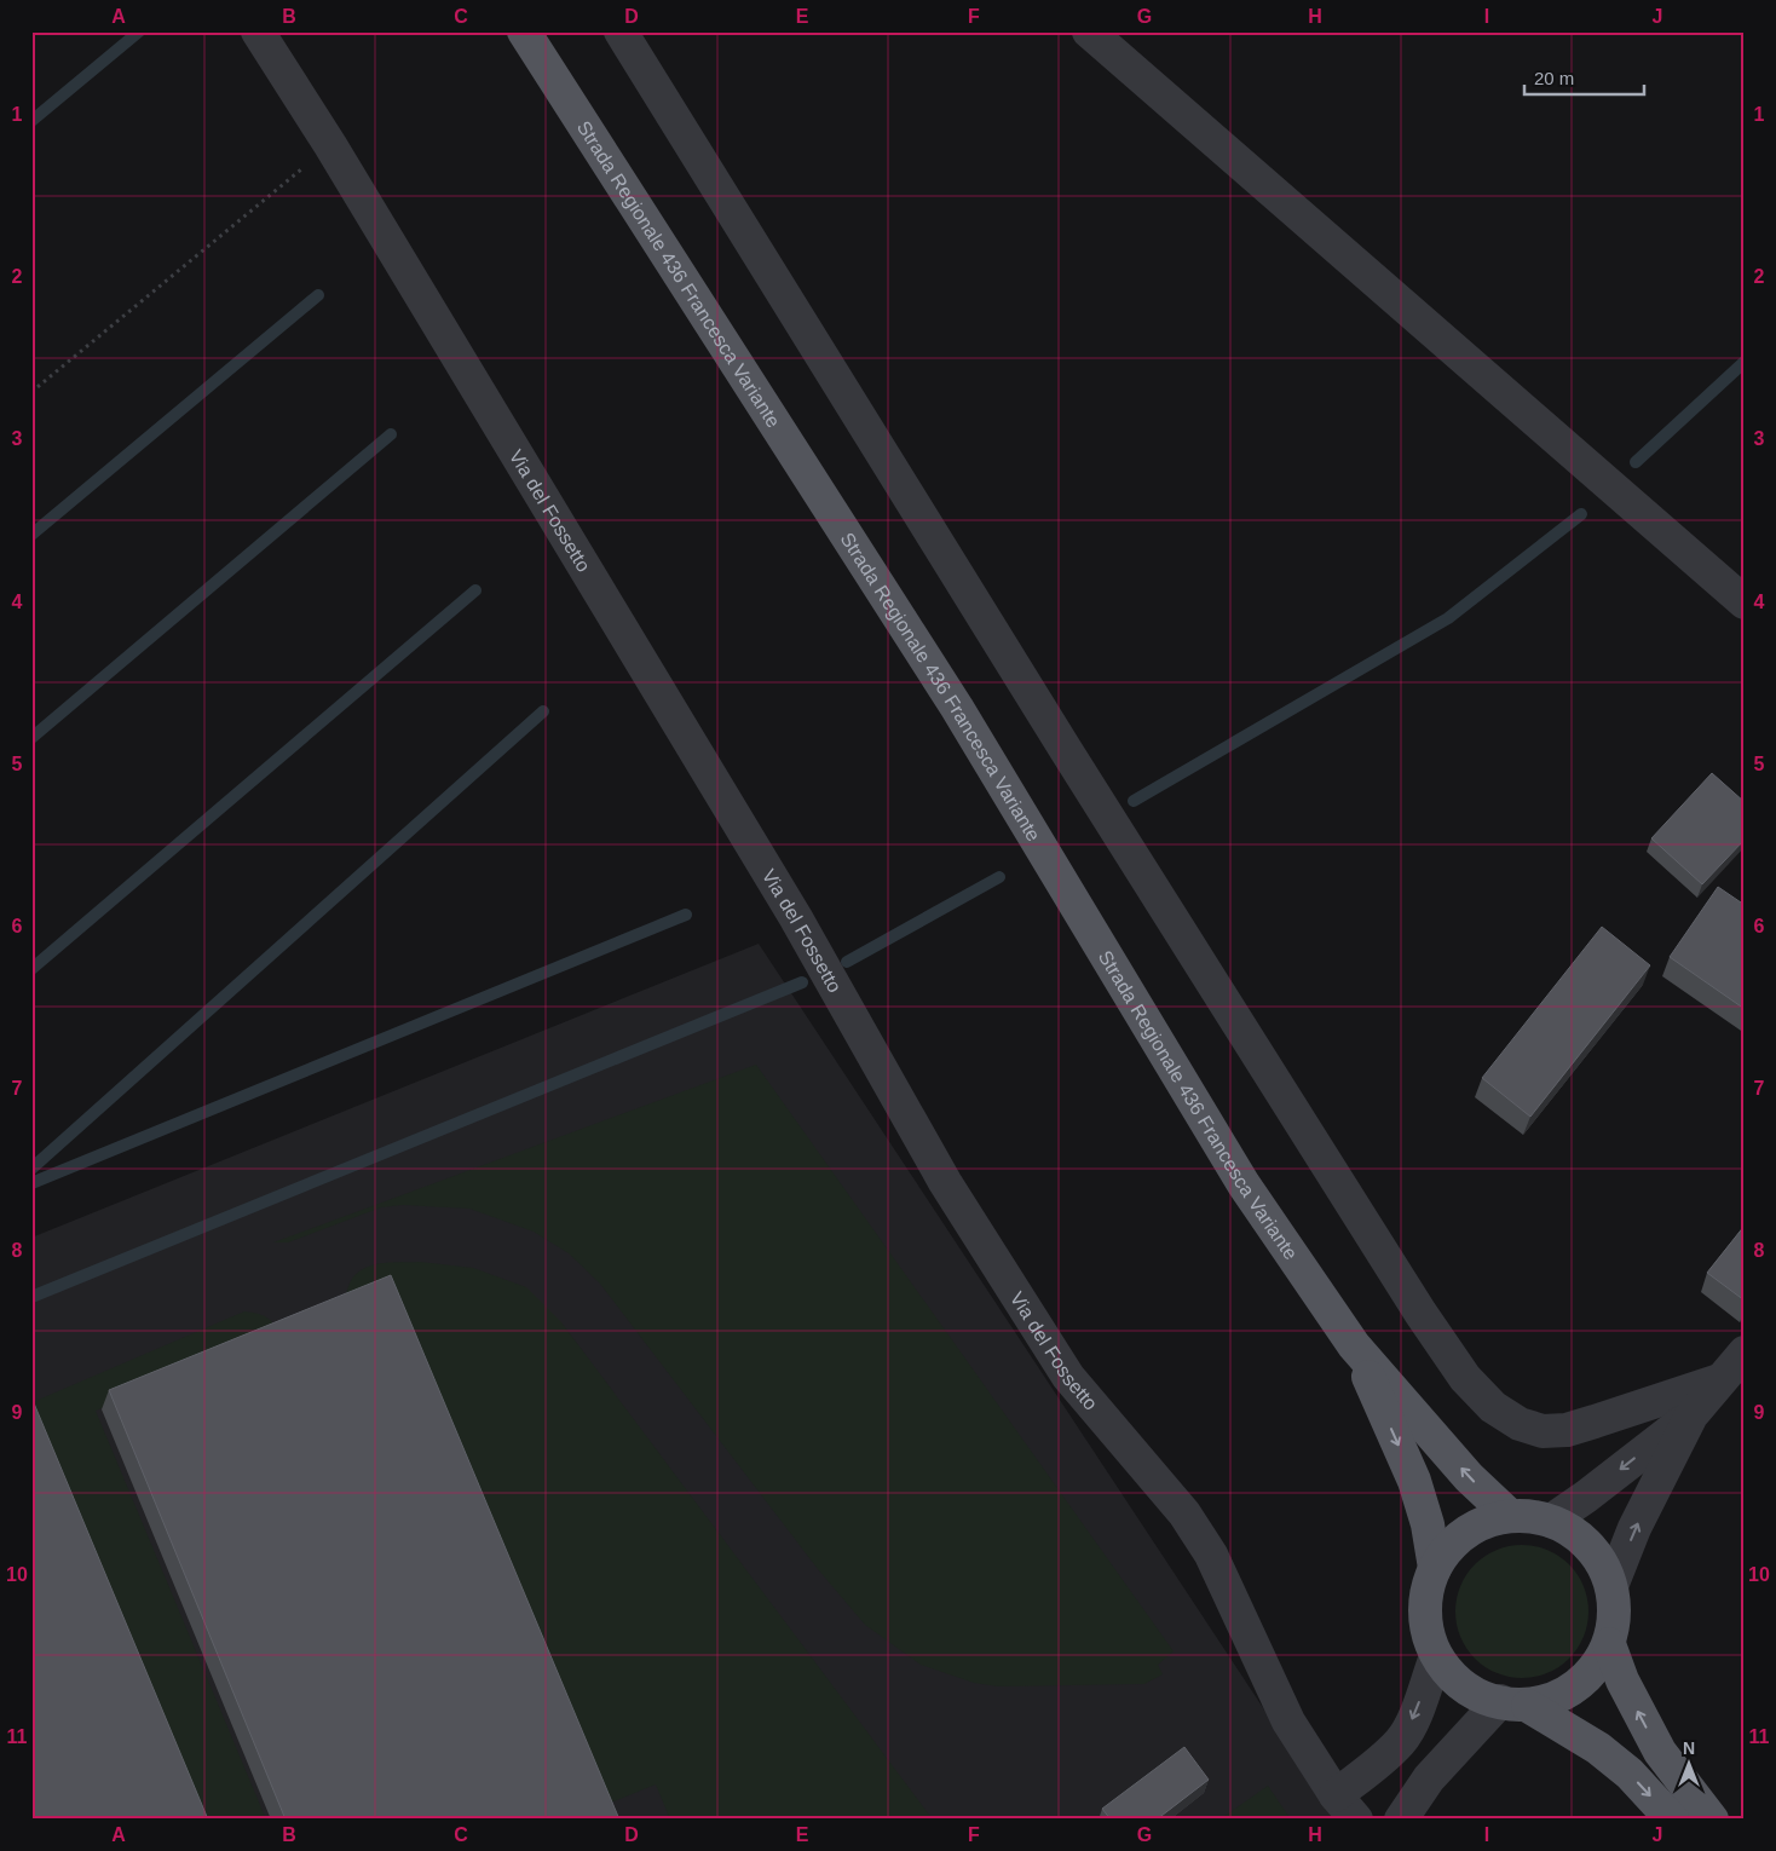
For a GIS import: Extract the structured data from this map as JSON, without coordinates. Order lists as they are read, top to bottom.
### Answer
{
  "streets": {
    "main road": ["Strada Regionale 436 Francesca Variante"],
    "street": ["Via del Fossetto"]
  },
  "scale_bar": "20 m",
  "north": "top",
  "grid": {
    "columns": [
      "A",
      "B",
      "C",
      "D",
      "E",
      "F",
      "G",
      "H",
      "I",
      "J"
    ],
    "rows": [
      "1",
      "2",
      "3",
      "4",
      "5",
      "6",
      "7",
      "8",
      "9",
      "10",
      "11"
    ]
  }
}
